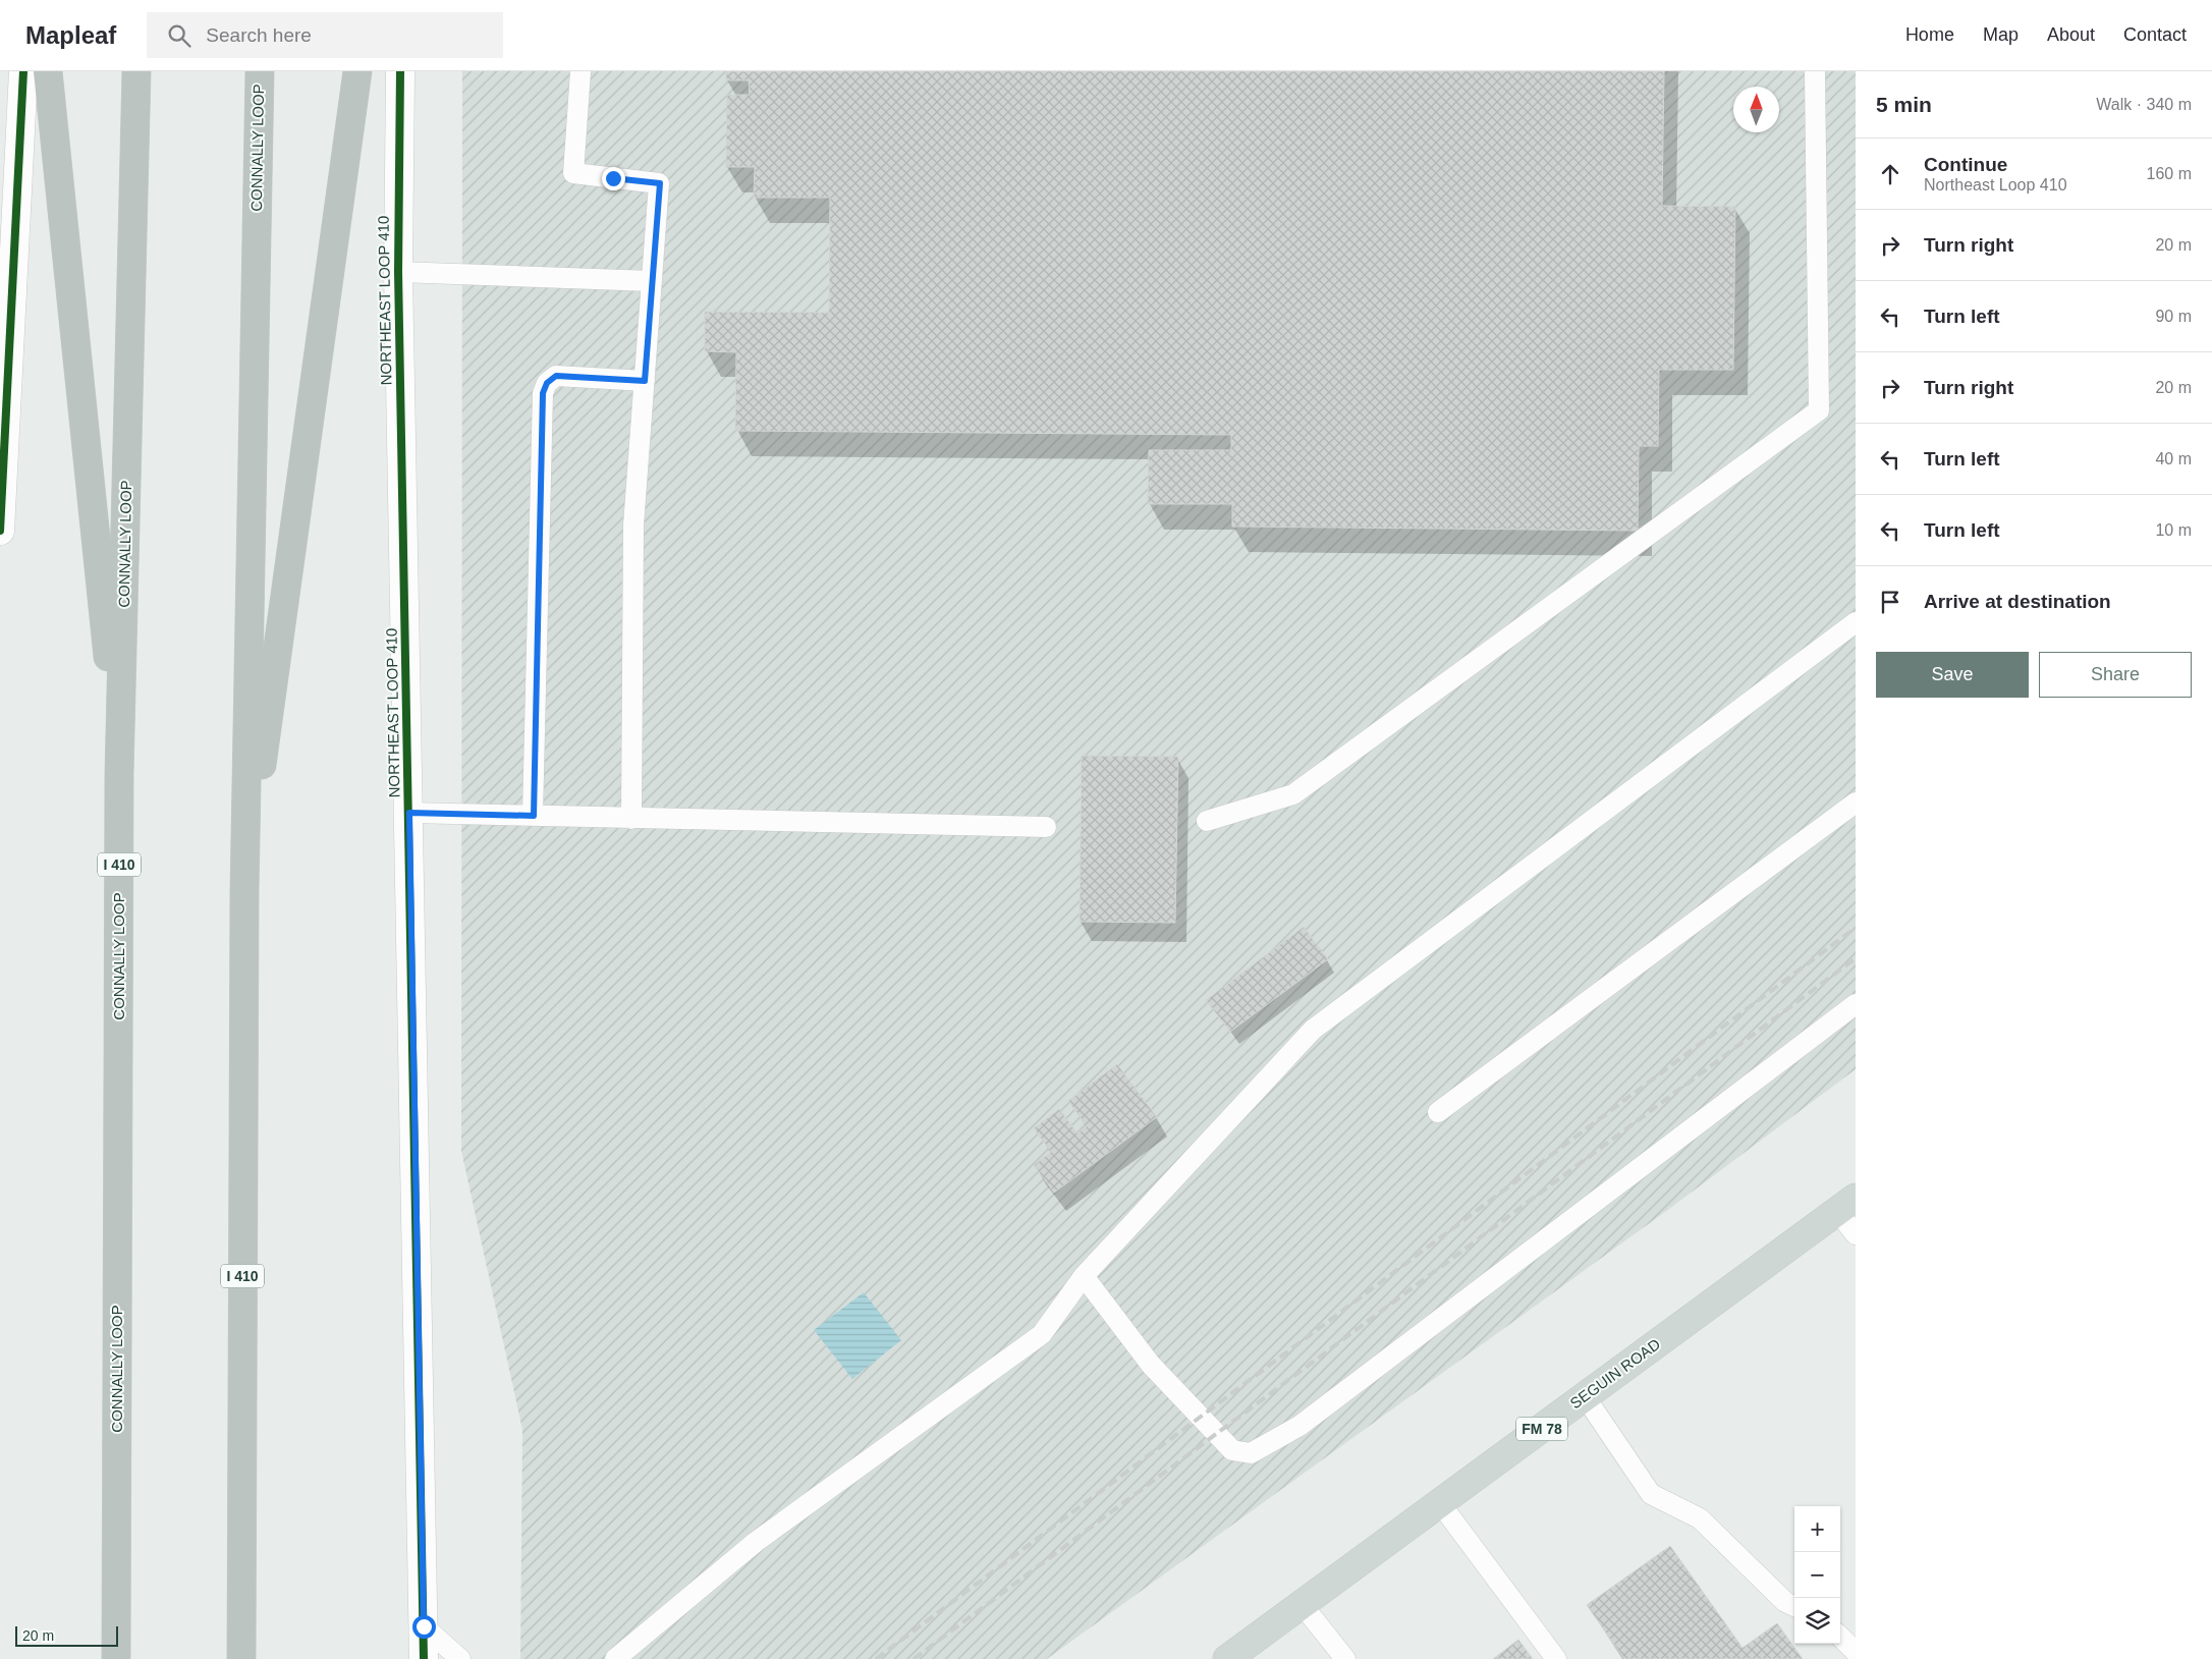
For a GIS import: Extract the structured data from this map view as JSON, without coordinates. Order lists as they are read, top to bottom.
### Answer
{
  "streets": {
    "highway": ["CONNALLY LOOP", "I 410"],
    "main road": ["SEGUIN ROAD", "FM 78"],
    "street": ["NORTHEAST LOOP 410"]
  },
  "scale_bar": "20 m",
  "north": "top",
  "page": {
    "header": "Mapleaf",
    "search": "Search here",
    "nav": [
      "Home",
      "Map",
      "About",
      "Contact"
    ],
    "heading": ["5 min", "Walk · 340 m"],
    "list": [
      ["Continue", "Northeast Loop 410", "160 m"],
      ["Turn right", "20 m"],
      ["Turn left", "90 m"],
      ["Turn right", "20 m"],
      ["Turn left", "40 m"],
      ["Turn left", "10 m"],
      "Arrive at destination"
    ],
    "buttons": ["Save", "Share"],
    "map_buttons": ["+", "−"],
    "scale": "20 m"
  }
}
